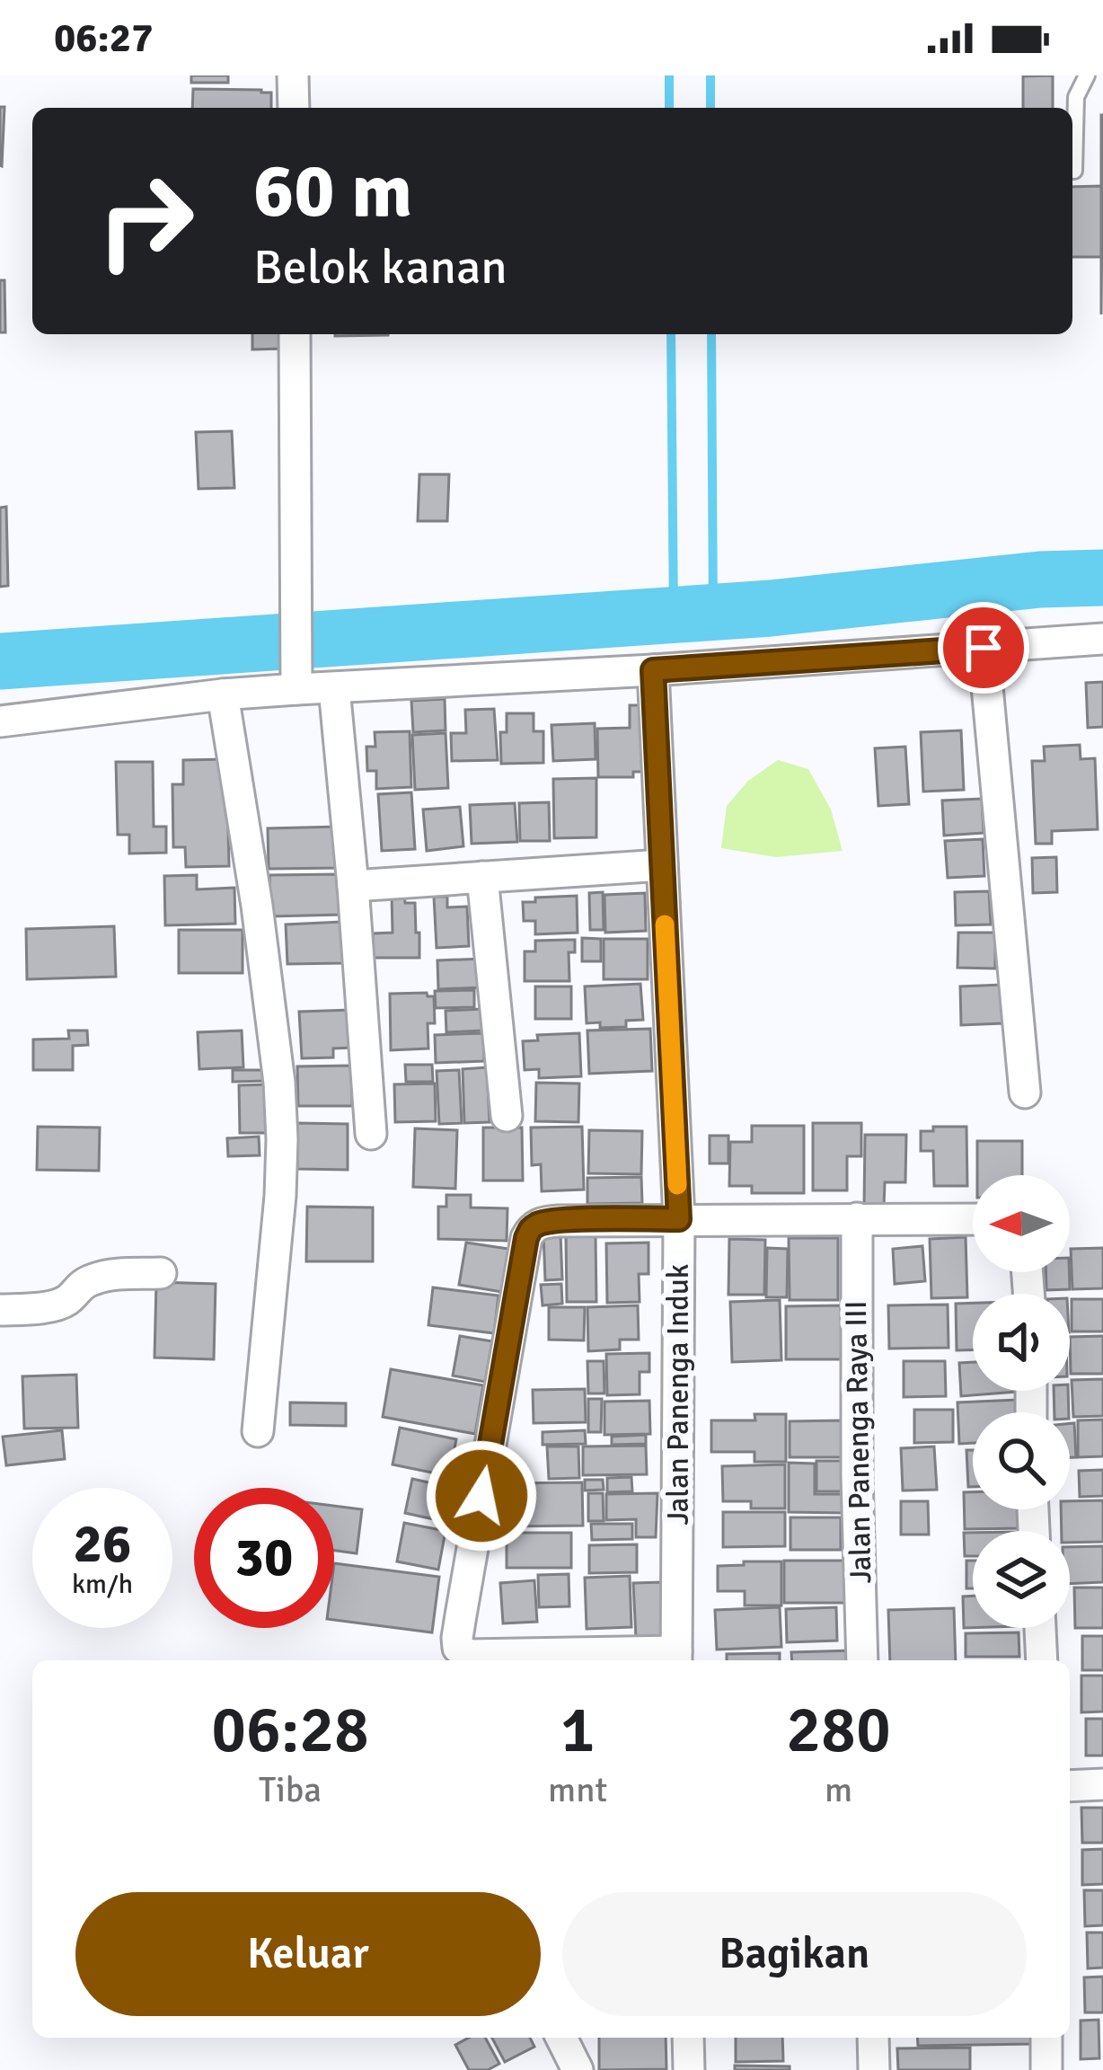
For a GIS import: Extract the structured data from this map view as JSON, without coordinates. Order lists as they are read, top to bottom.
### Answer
{
  "streets": {
    "street": ["Jalan Panenga Induk", "Jalan Panenga Raya III"]
  },
  "north": "left",
  "page": {
    "status": "06:27",
    "turn": ["60 m", "Belok kanan"],
    "speed": "26 km/h",
    "limit": "30",
    "eta": [
      "06:28",
      "Tiba",
      "1",
      "mnt",
      "280",
      "m"
    ],
    "buttons": ["Keluar", "Bagikan"]
  }
}
